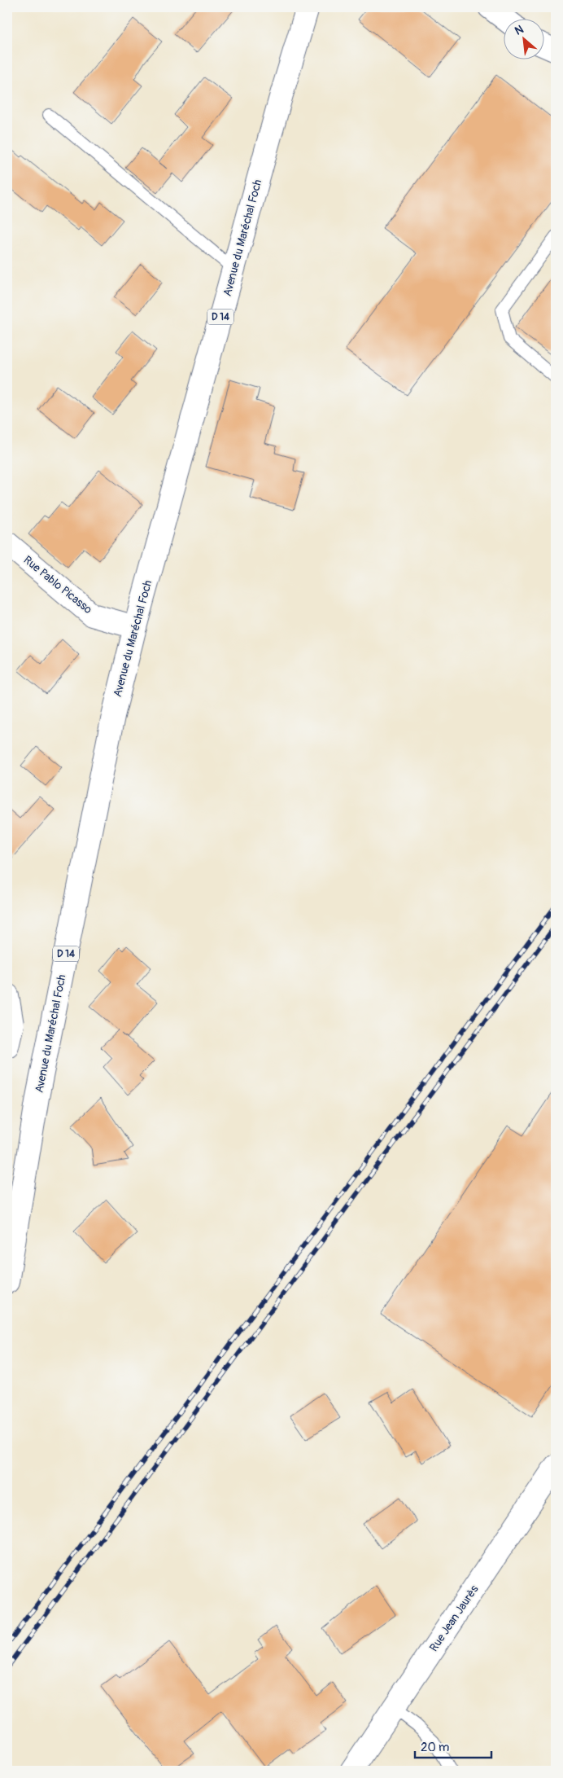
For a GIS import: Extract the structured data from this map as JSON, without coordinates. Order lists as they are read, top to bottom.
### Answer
{
  "streets": {
    "main road": [
      "Avenue du Maréchal Foch",
      "D 14",
      "Rue Pablo Picasso",
      "Rue Jean Jaurès"
    ]
  },
  "crossings": [
    ["Avenue du Maréchal Foch", "Rue Pablo Picasso"]
  ],
  "scale_bar": "20 m",
  "north": "top left"
}
